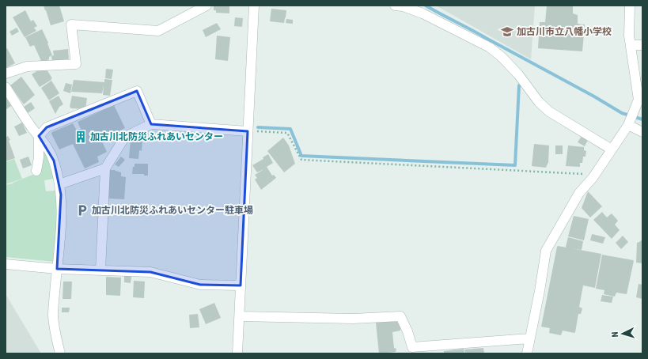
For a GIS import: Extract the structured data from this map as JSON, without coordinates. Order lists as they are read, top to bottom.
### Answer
{
  "places": {
    "school or university": ["加古川市立八幡小学校"],
    "building": ["加古川北防災ふれあいセンター"],
    "parking": ["加古川北防災ふれあいセンター駐車場"]
  },
  "north": "left"
}
